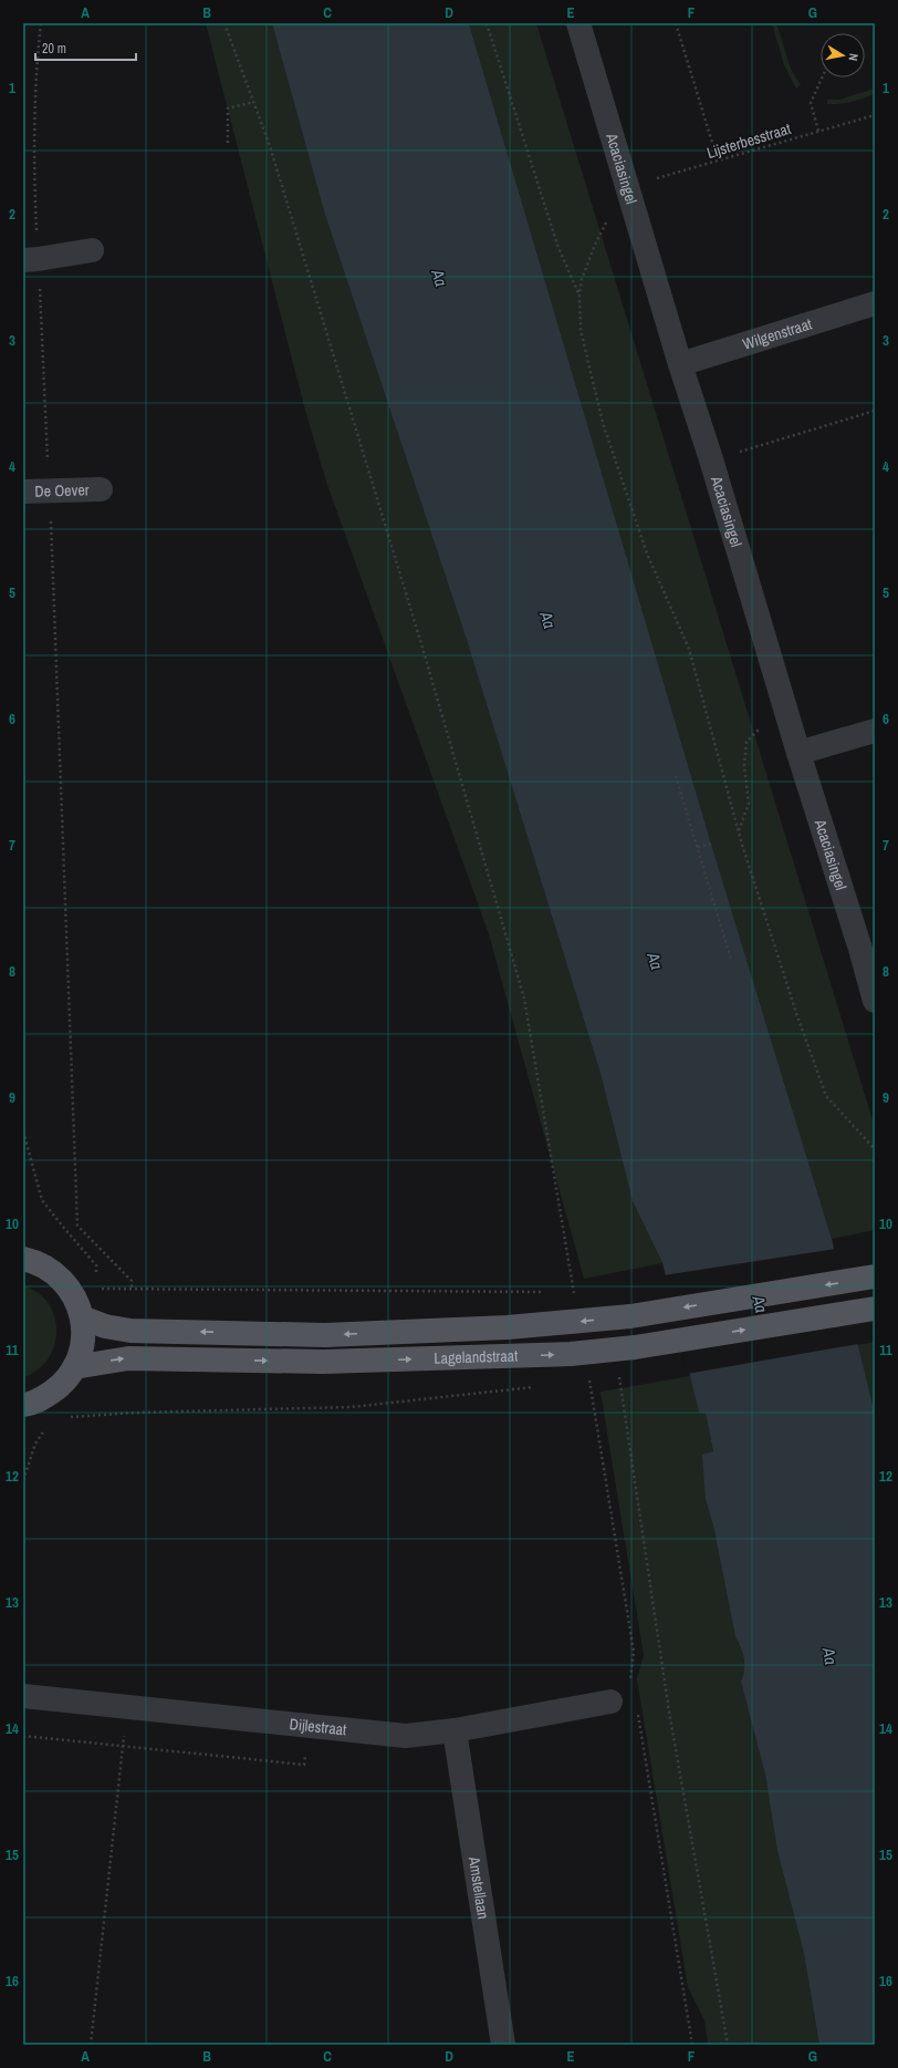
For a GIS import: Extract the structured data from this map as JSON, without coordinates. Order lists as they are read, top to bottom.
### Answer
{
  "streets": {
    "main road": ["Lagelandstraat"],
    "street": [
      "Acaciasingel",
      "Wilgenstraat",
      "De Oever",
      "Dijlestraat",
      "Amstellaan"
    ],
    "path": ["Lijsterbesstraat"]
  },
  "crossings": [
    ["Lijsterbesstraat", "Acaciasingel"],
    ["Acaciasingel", "Wilgenstraat"],
    ["Dijlestraat", "Amstellaan"]
  ],
  "water": ["Aa"],
  "scale_bar": "20 m",
  "north": "right",
  "grid": {
    "columns": [
      "A",
      "B",
      "C",
      "D",
      "E",
      "F",
      "G"
    ],
    "rows": [
      "1",
      "2",
      "3",
      "4",
      "5",
      "6",
      "7",
      "8",
      "9",
      "10",
      "11",
      "12",
      "13",
      "14",
      "15",
      "16"
    ]
  }
}
